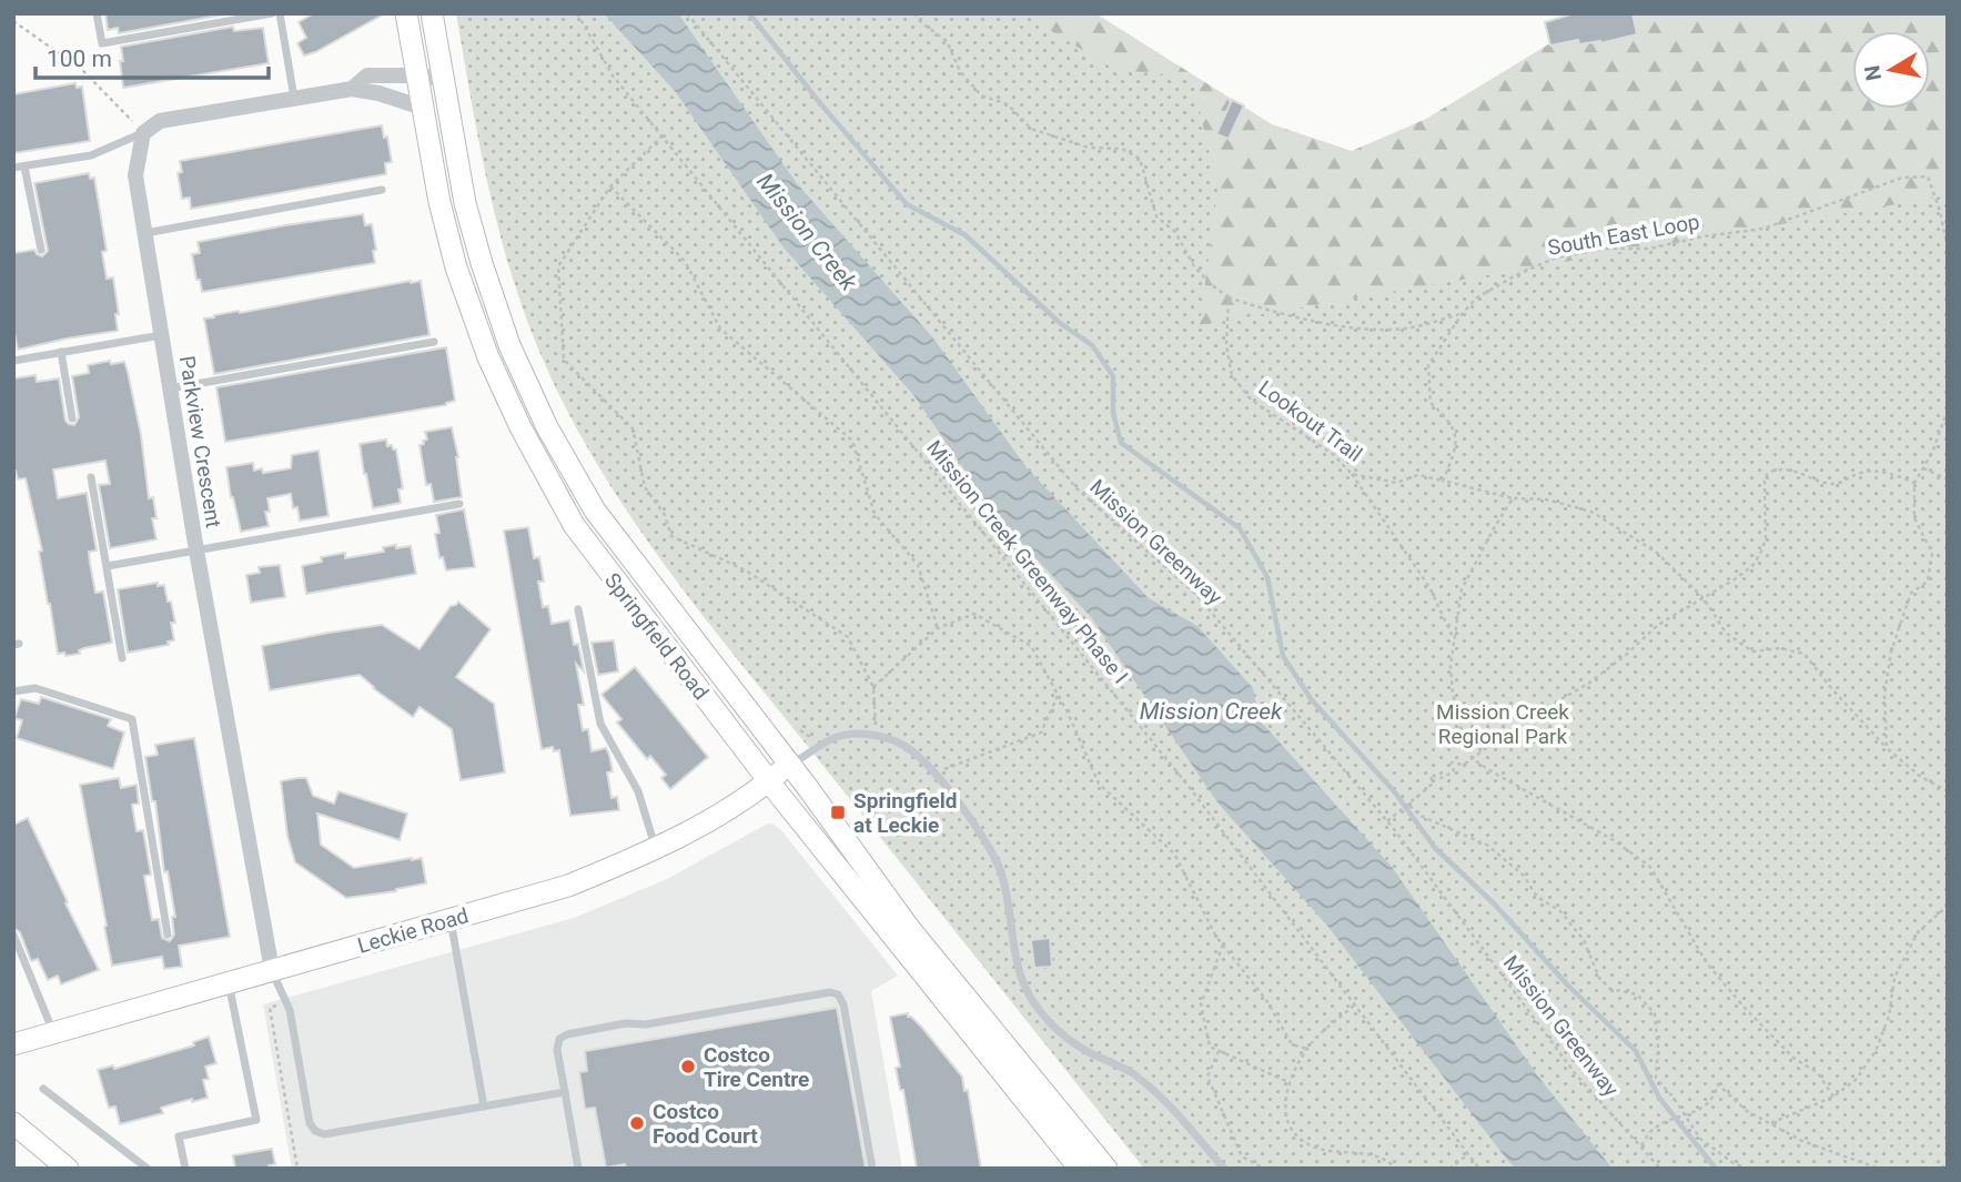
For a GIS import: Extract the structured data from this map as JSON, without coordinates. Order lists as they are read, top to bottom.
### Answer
{
  "streets": {
    "main road": ["Springfield Road", "Leckie Road"],
    "street": ["Parkview Crescent"],
    "path": [
      "South East Loop",
      "Lookout Trail",
      "Mission Greenway",
      "Mission Creek Greenway Phase I"
    ]
  },
  "crossings": [
    ["South East Loop", "Lookout Trail"],
    ["Parkview Crescent", "Leckie Road"],
    ["Springfield Road", "Leckie Road"]
  ],
  "water": ["Mission Creek"],
  "parks": ["Mission Creek Regional Park"],
  "places": {
    "transit": ["Springfield at Leckie"],
    "other": ["Costco Tire Centre", "Costco Food Court"]
  },
  "scale_bar": "100 m",
  "north": "left"
}
